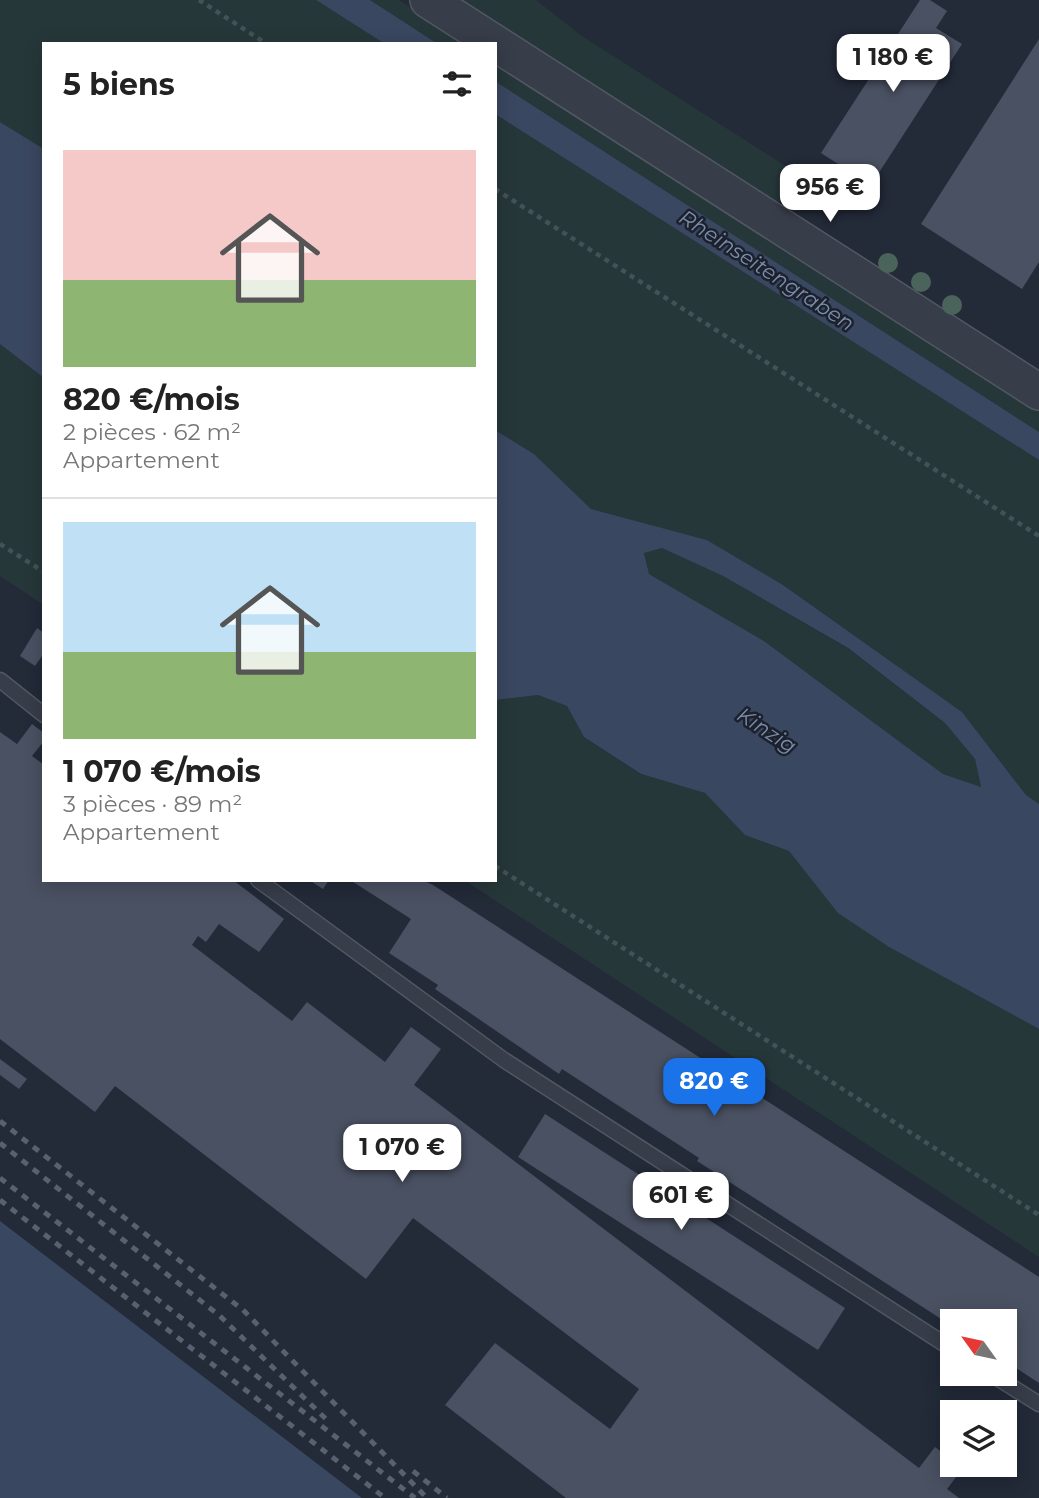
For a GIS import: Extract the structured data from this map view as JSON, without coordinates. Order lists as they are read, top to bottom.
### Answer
{
  "water": ["Rheinseitengraben", "Kinzig"],
  "north": "top left",
  "page": {
    "price": [
      "1 180 €",
      "956 €",
      "820 €",
      "1 070 €",
      "601 €"
    ],
    "heading": "5 biens",
    "list": [
      {
        "name": "820 €/mois",
        "note": "2 pièces · 62 m² · Appartement"
      },
      {
        "name": "1 070 €/mois",
        "note": "3 pièces · 89 m² · Appartement"
      }
    ]
  }
}
